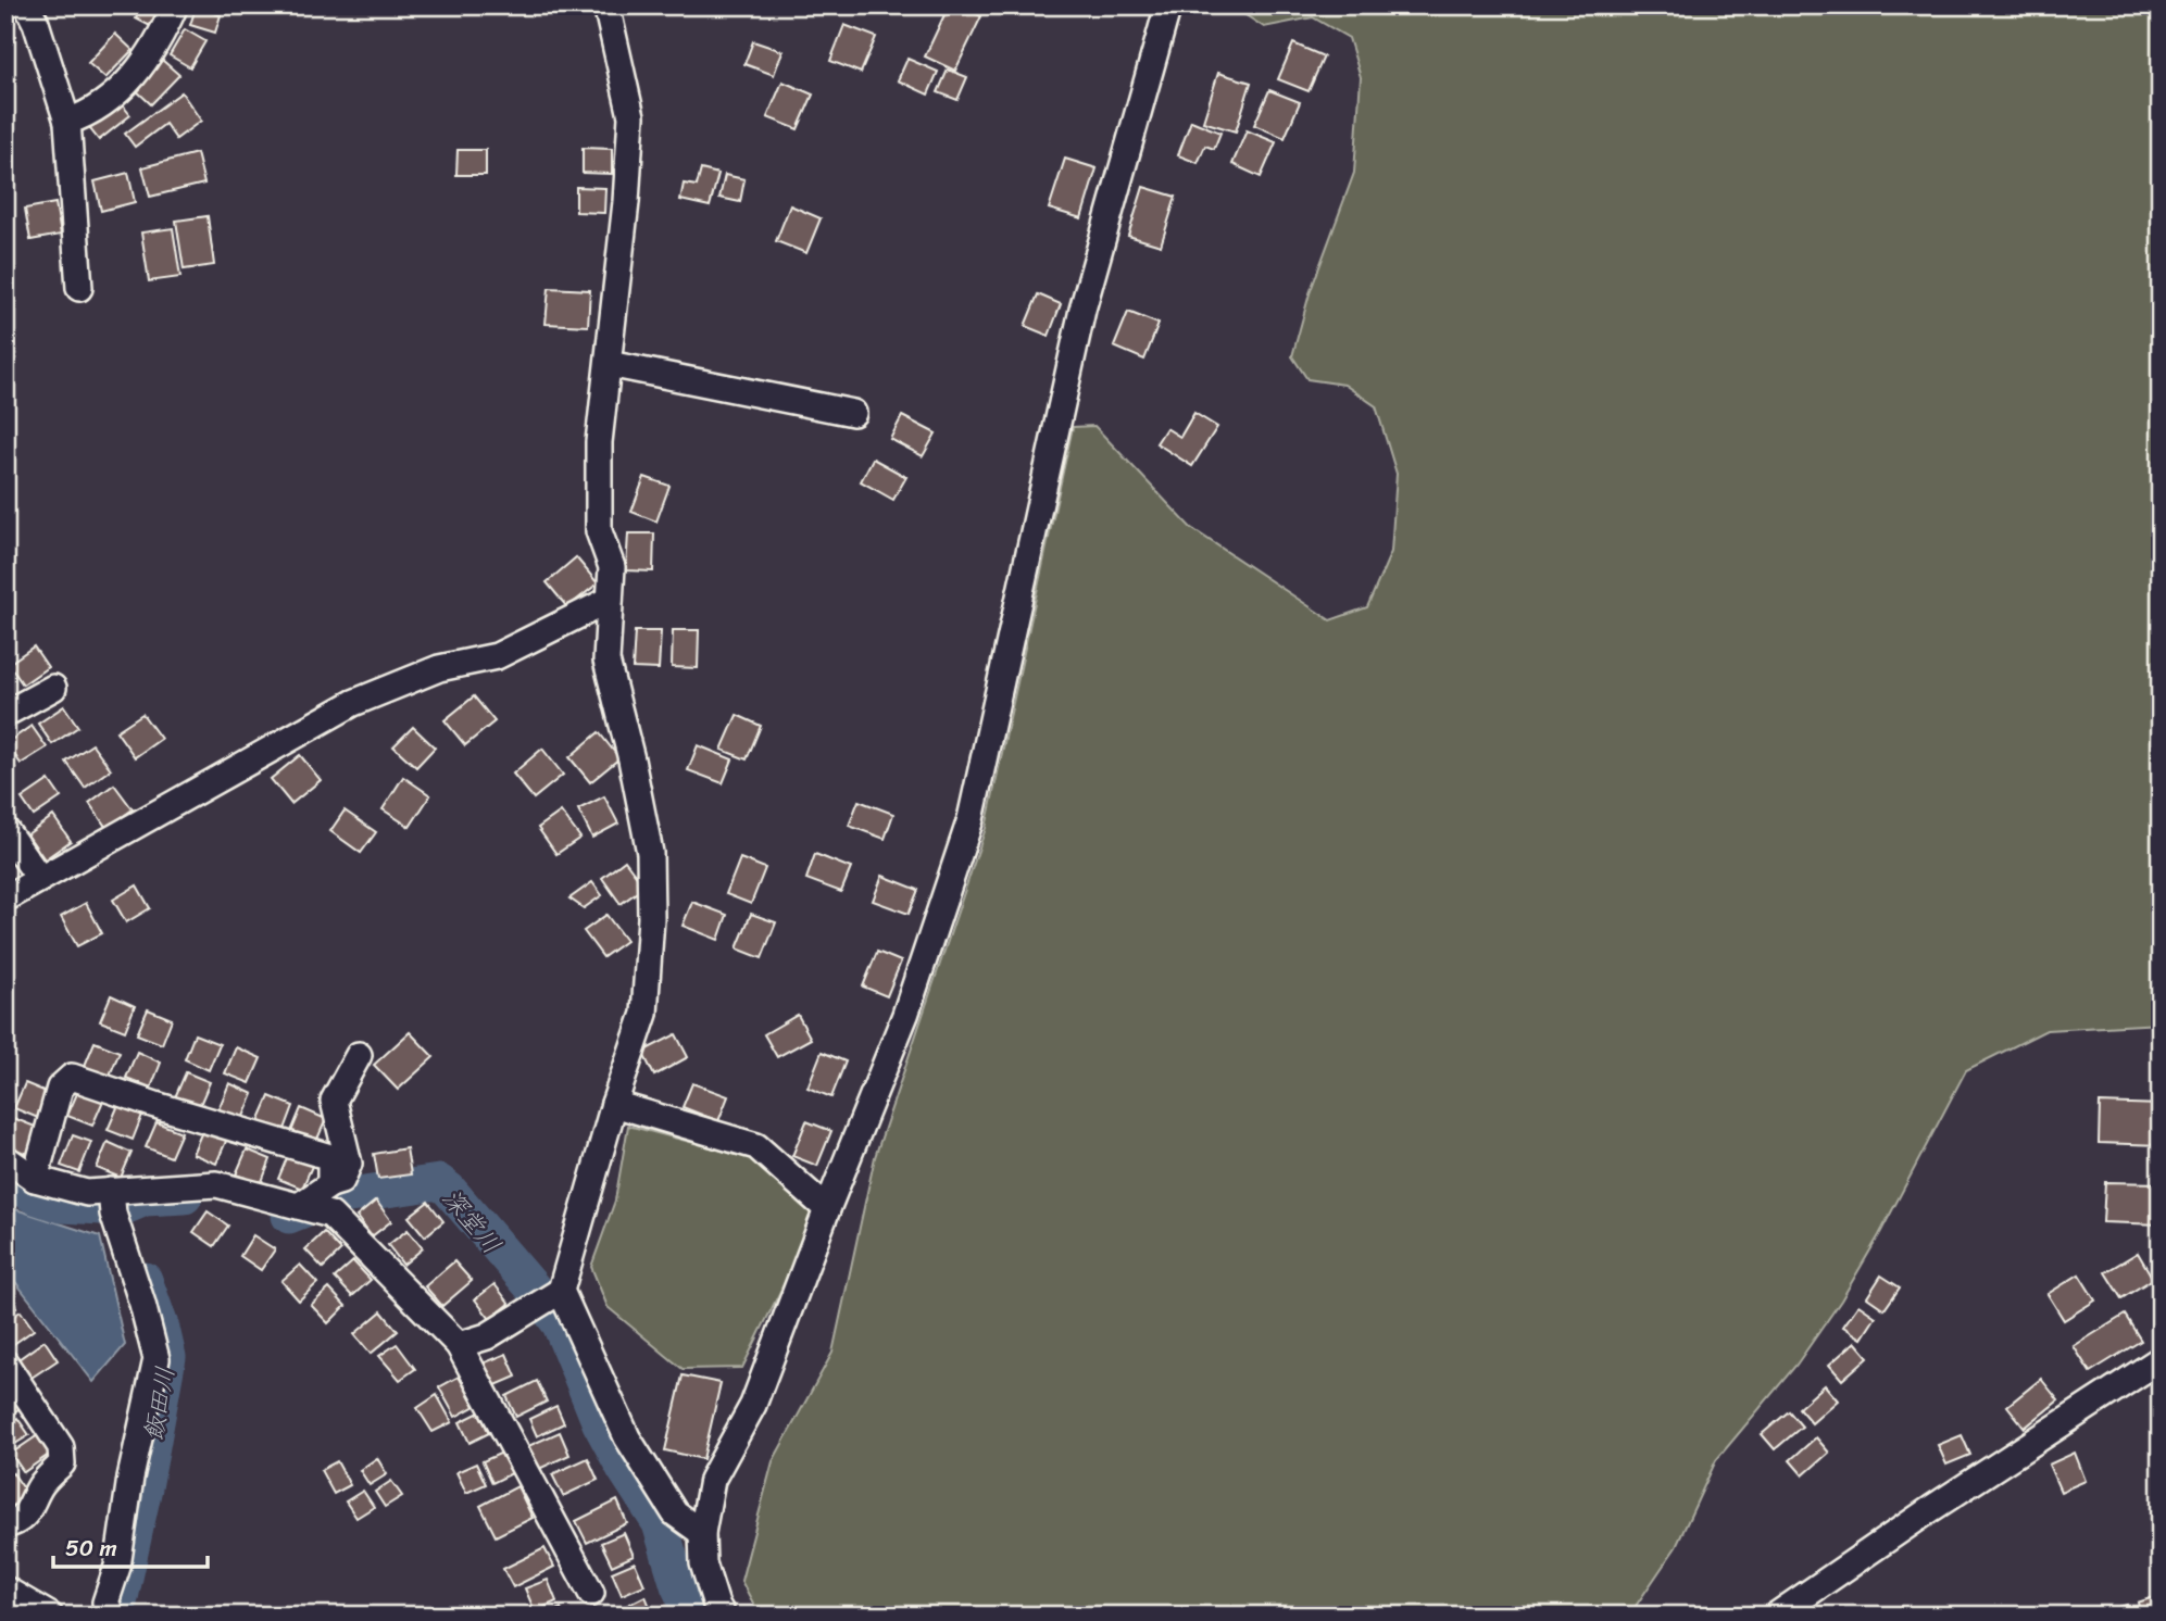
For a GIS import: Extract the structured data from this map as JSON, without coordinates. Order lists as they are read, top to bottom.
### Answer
{
  "water": ["深堂川", "飯田川"],
  "scale_bar": "50 m"
}
